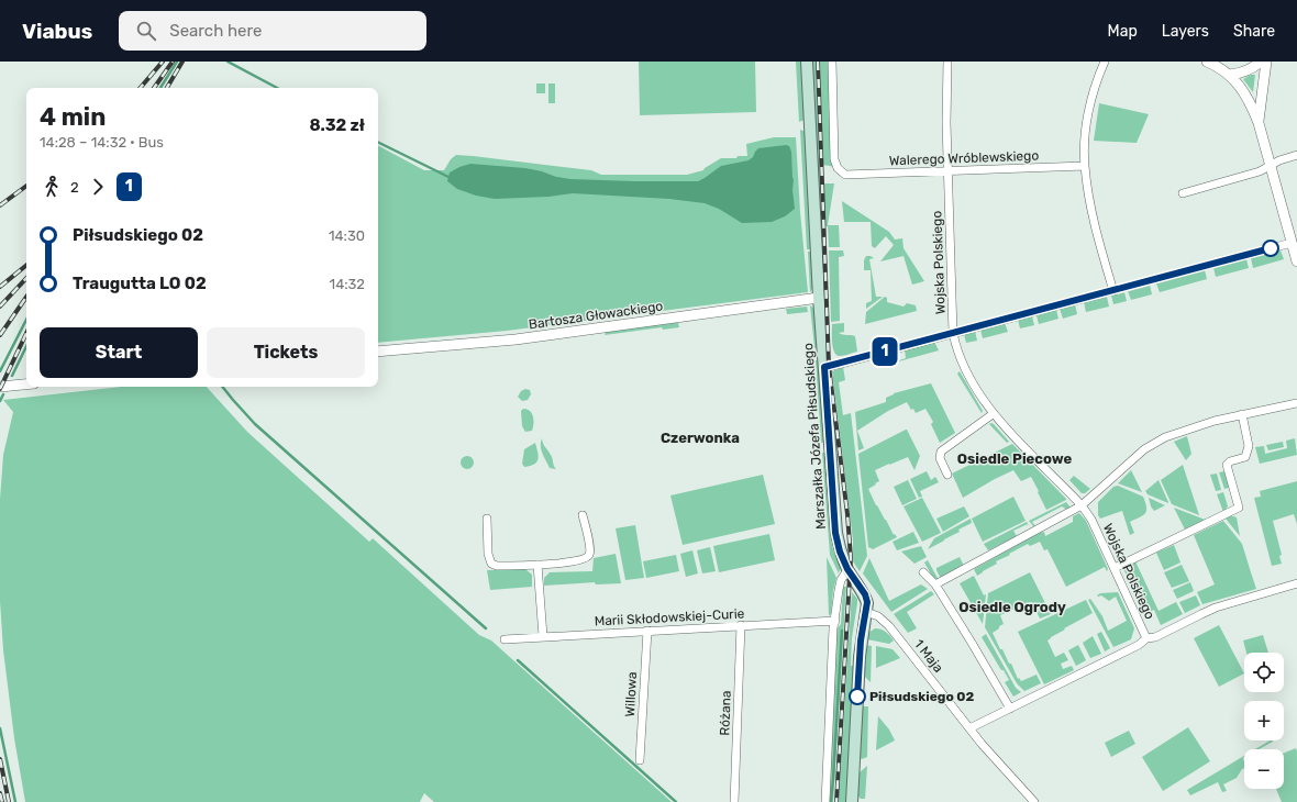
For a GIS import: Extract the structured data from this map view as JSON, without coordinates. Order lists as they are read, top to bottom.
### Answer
{
  "streets": {
    "main road": ["Marszałka Józefa Piłsudskiego"],
    "street": [
      "Walerego Wróblewskiego",
      "Wojska Polskiego",
      "Bartosza Głowackiego",
      "Marii Skłodowskiej-Curie",
      "1 Maja",
      "Willowa",
      "Różana"
    ]
  },
  "crossings": [
    ["Walerego Wróblewskiego", "Wojska Polskiego"],
    ["Bartosza Głowackiego", "Marszałka Józefa Piłsudskiego"],
    ["Marszałka Józefa Piłsudskiego", "1 Maja"],
    ["Marii Skłodowskiej-Curie", "Willowa"],
    ["Marii Skłodowskiej-Curie", "Różana"]
  ],
  "districts": ["Czerwonka", "Osiedle Piecowe", "Osiedle Ogrody"],
  "places": ["Piłsudskiego 02"],
  "lines": ["bus line 1"],
  "page": {
    "header": "Viabus",
    "search": "Search here",
    "nav": ["Map", "Layers", "Share"],
    "on_map": "1",
    "heading": ["4 min", "14:28 – 14:32 · Bus", "8.32 zł"],
    "legs": ["2", "1"],
    "list": [
      {
        "name": "Piłsudskiego 02",
        "value": "14:30"
      },
      {
        "name": "Traugutta LO 02",
        "value": "14:32"
      }
    ],
    "buttons": ["Start", "Tickets"],
    "map_buttons": ["+", "−"]
  }
}
